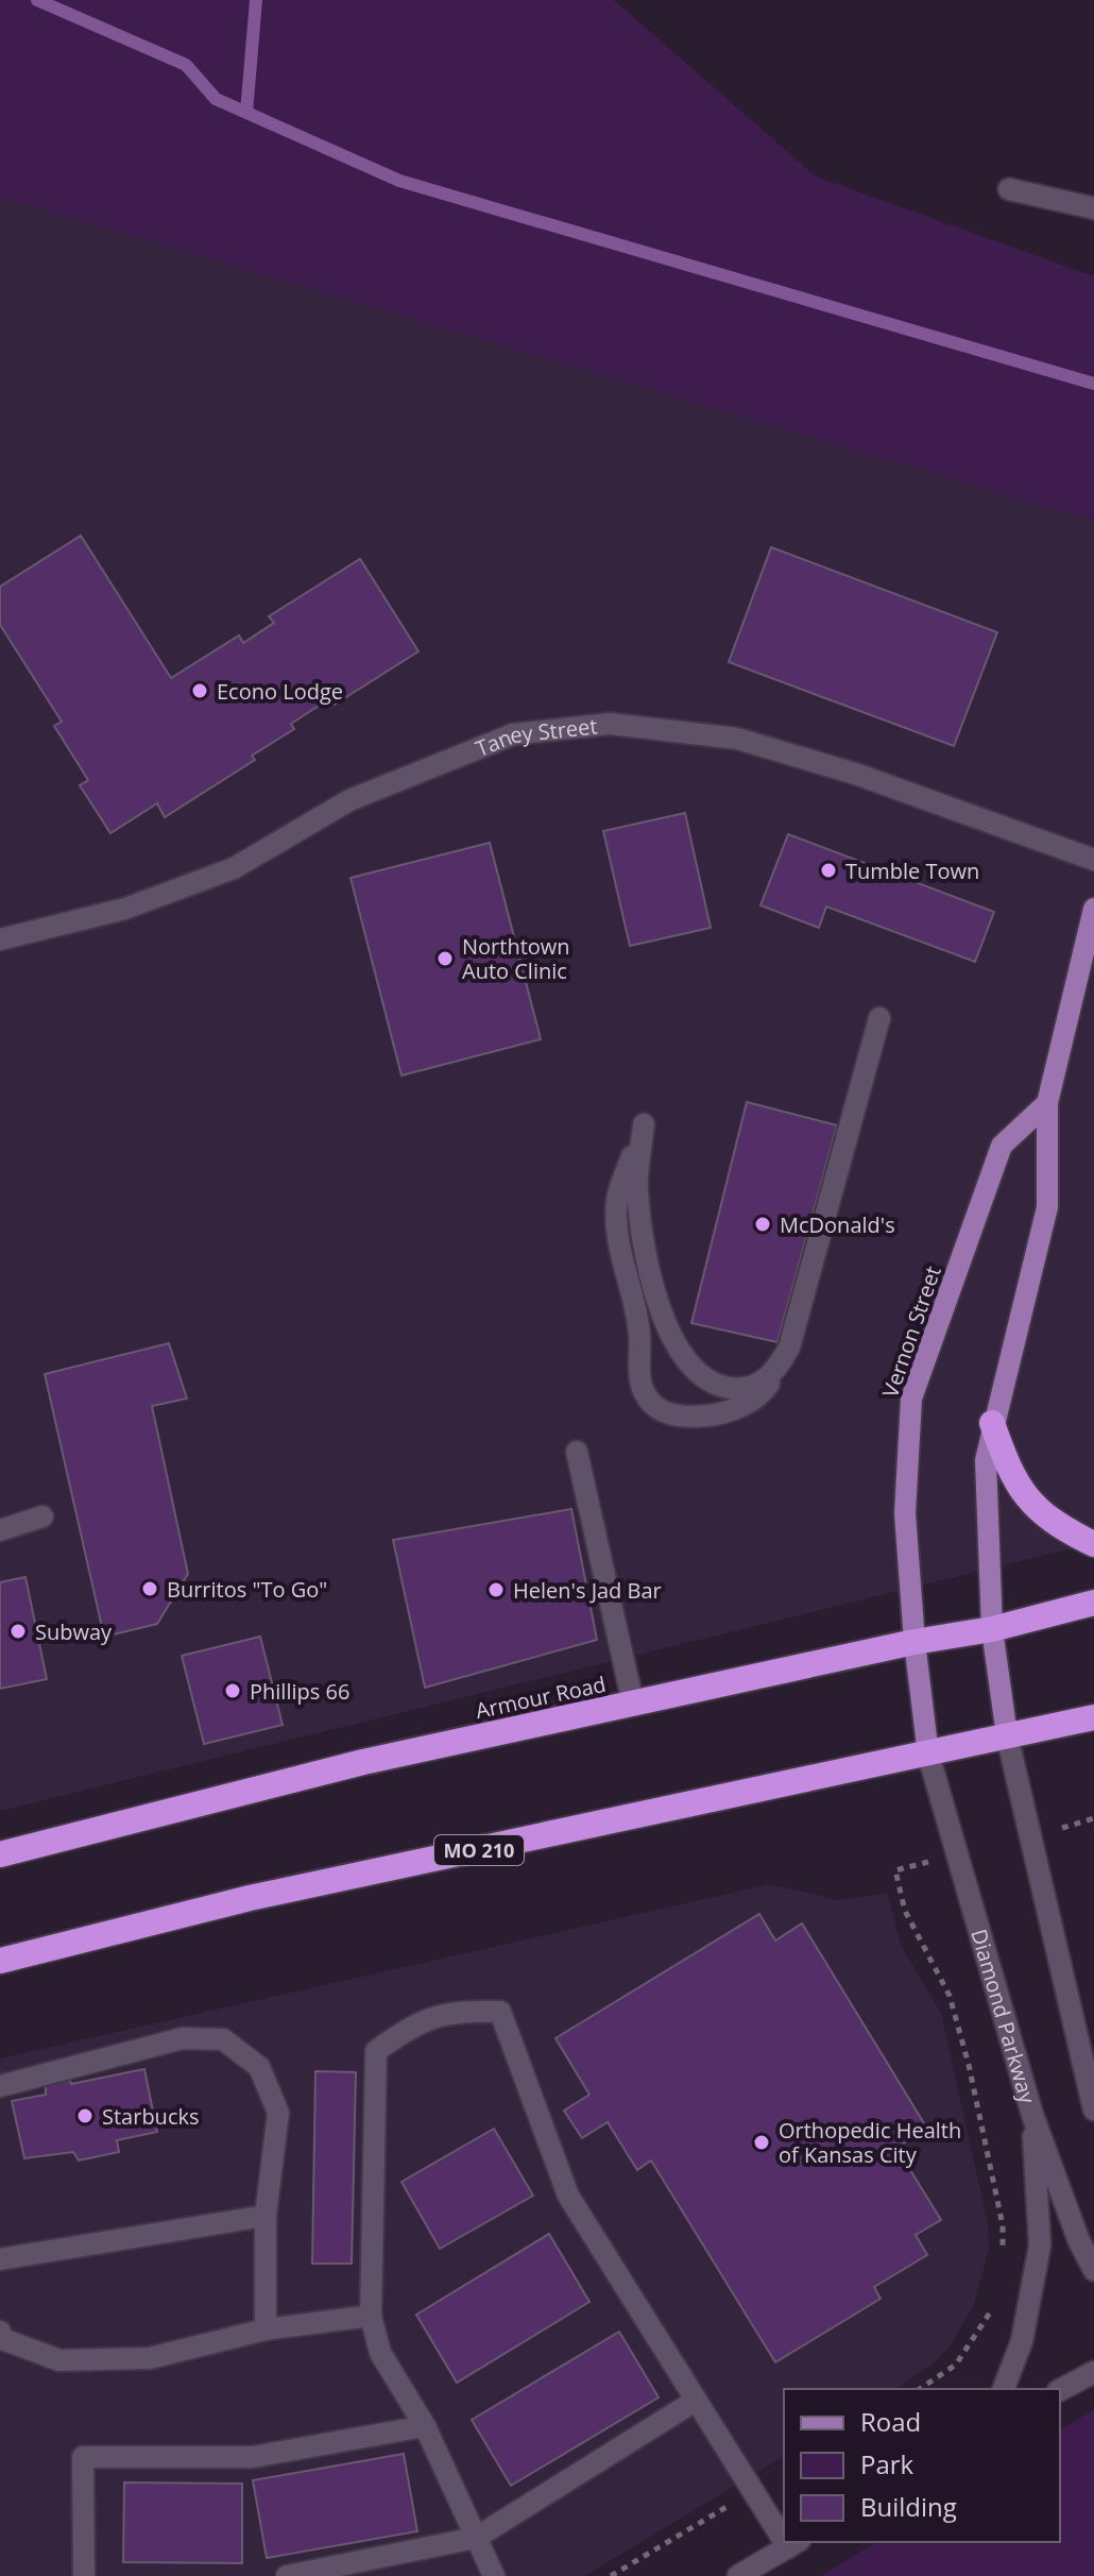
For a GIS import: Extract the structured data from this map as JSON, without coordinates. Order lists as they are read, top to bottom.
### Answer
{
  "streets": {
    "highway": ["Armour Road", "MO 210"],
    "main road": ["Vernon Street"],
    "street": ["Taney Street", "Diamond Parkway"]
  },
  "crossings": [
    ["Vernon Street", "Armour Road"],
    ["Vernon Street", "MO 210"],
    ["Vernon Street", "Diamond Parkway"],
    ["MO 210", "Diamond Parkway"]
  ],
  "places": [
    "Econo Lodge",
    "Tumble Town",
    "Northtown Auto Clinic",
    "McDonald's",
    "Burritos \"To Go\"",
    "Helen's Jad Bar",
    "Subway",
    "Phillips 66",
    "Starbucks",
    "Orthopedic Health of Kansas City"
  ],
  "legend": ["Road", "Park", "Building"]
}
